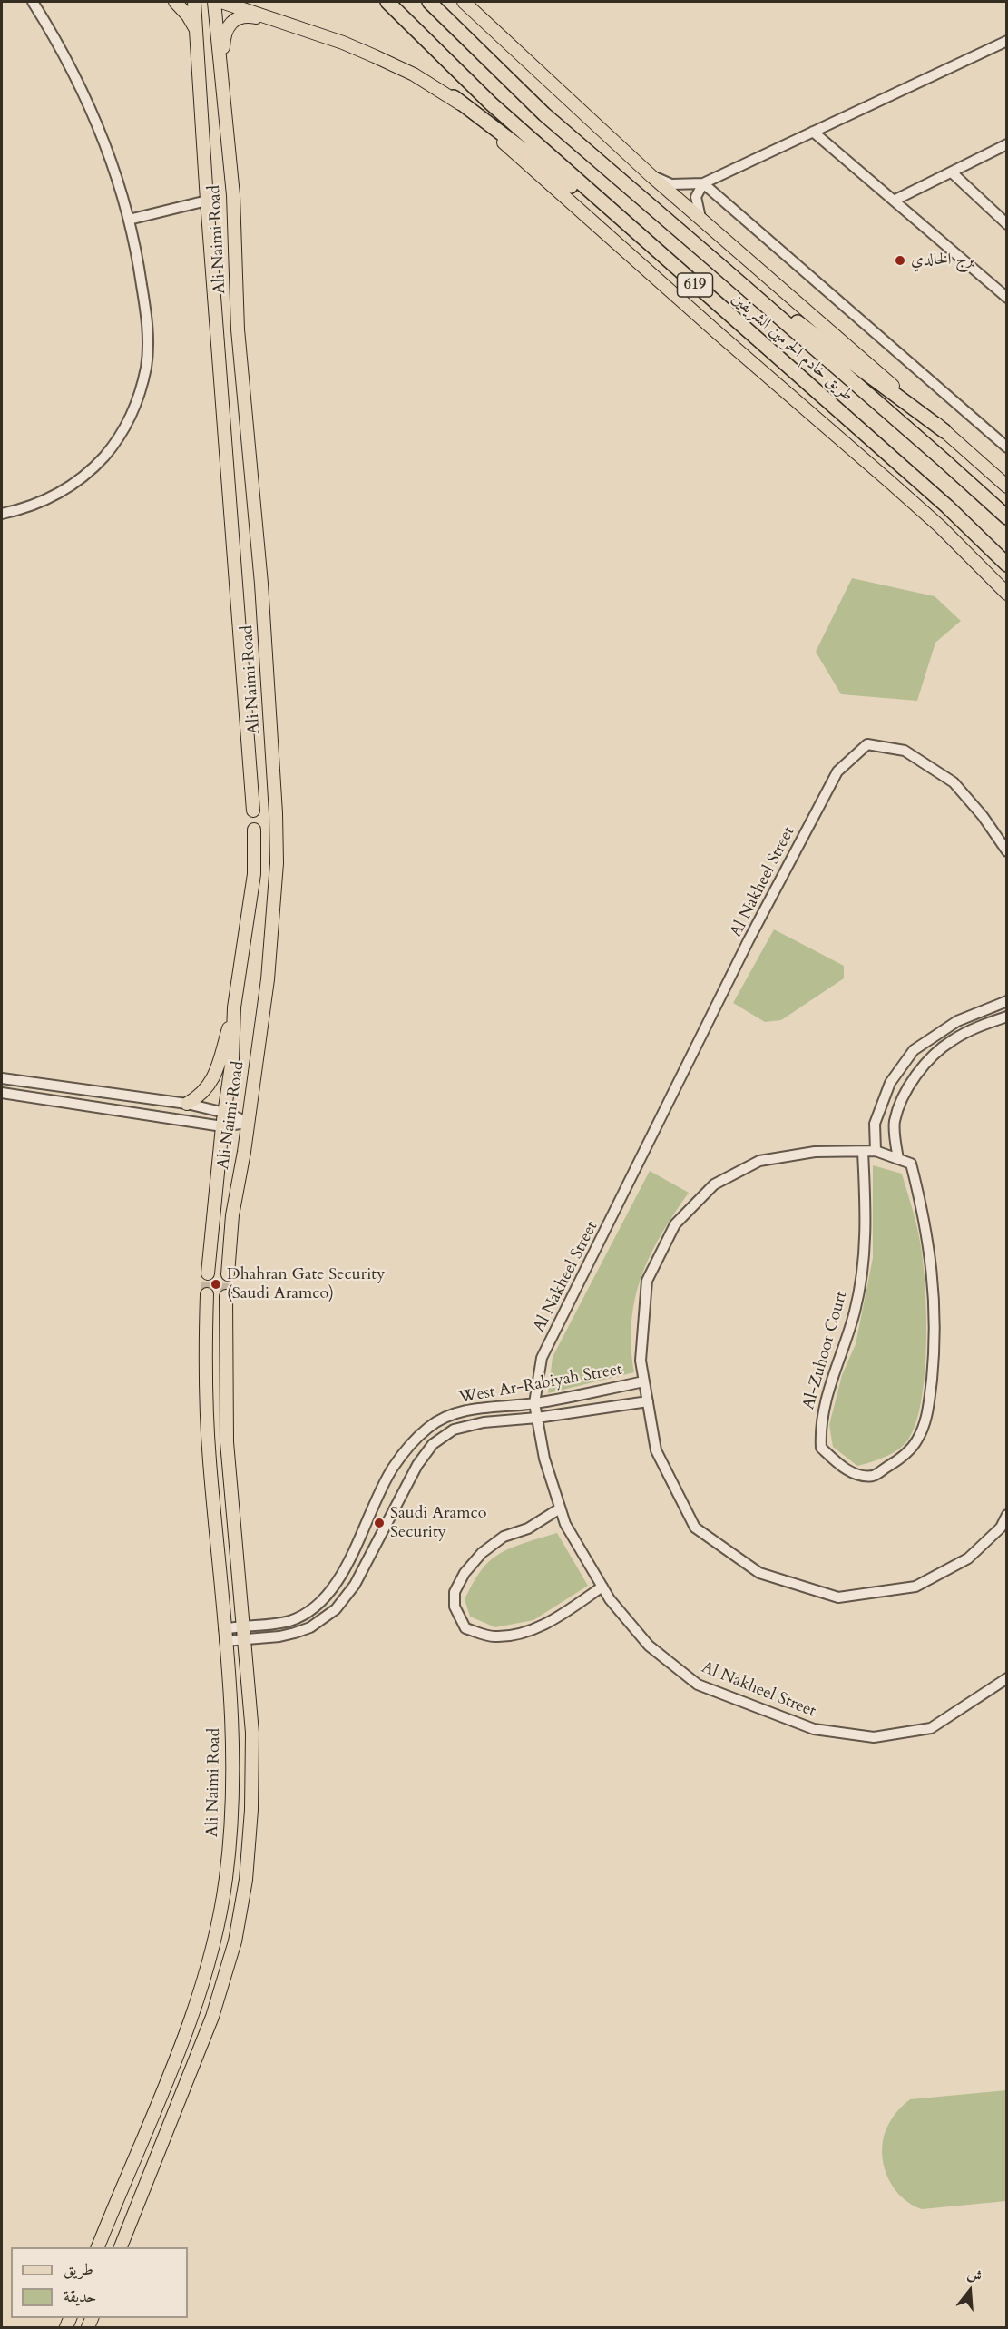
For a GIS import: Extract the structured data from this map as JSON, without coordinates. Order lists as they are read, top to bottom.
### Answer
{
  "streets": {
    "highway": ["619", "طريق خادم الحرمين الشريفين"],
    "main road": ["Ali Naimi Road"],
    "street": ["Al Nakheel Street", "Al-Zuhoor Court", "West Ar-Rabiyah Street"]
  },
  "crossings": [
    ["Ali Naimi Road", "West Ar-Rabiyah Street"],
    ["Al Nakheel Street", "West Ar-Rabiyah Street"]
  ],
  "places": ["برج الخالدي", "Dhahran Gate Security (Saudi Aramco)", "Saudi Aramco Security"],
  "legend": ["طريق", "حديقة"],
  "north": "top"
}
